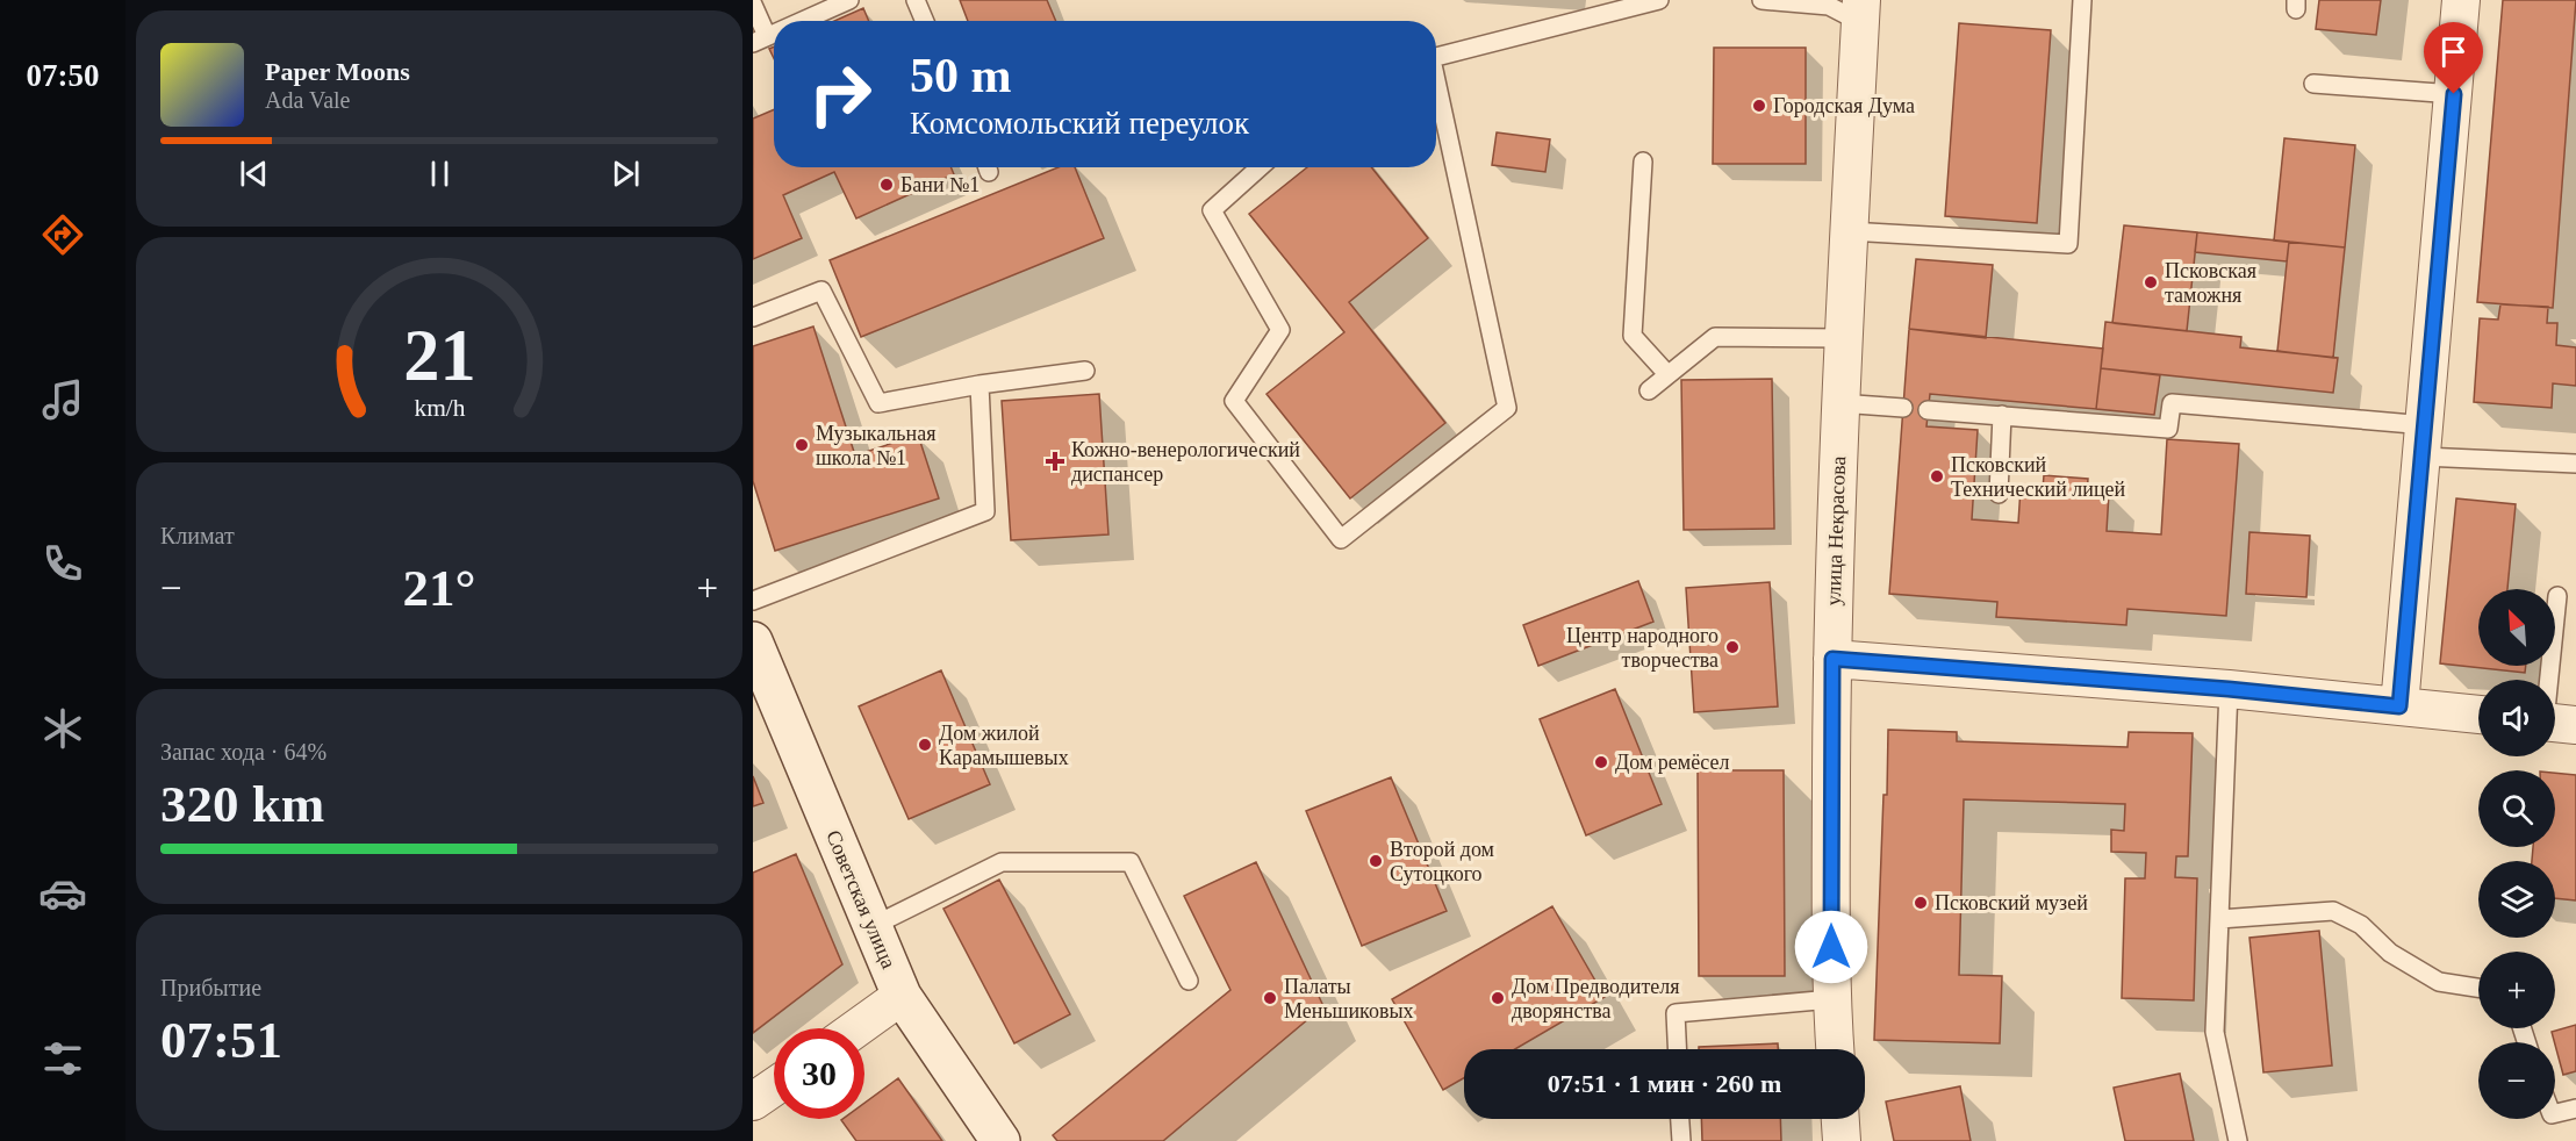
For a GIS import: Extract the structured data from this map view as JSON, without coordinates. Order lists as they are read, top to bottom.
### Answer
{
  "streets": {
    "main road": ["Советская улица"],
    "street": ["улица Некрасова"]
  },
  "places": {
    "other": [
      "Городская Дума",
      "Бани №1",
      "Псковская таможня",
      "Музыкальная школа №1",
      "Псковский Технический лицей",
      "Центр народного творчества",
      "Дом жилой Карамышевых",
      "Дом ремёсел",
      "Второй дом Сутоцкого",
      "Псковский музей",
      "Палаты Меньшиковых",
      "Дом Предводителя дворянства"
    ],
    "health": ["Кожно-венерологический диспансер"]
  },
  "north": "top left",
  "page": {
    "tabs": "07:50",
    "turn": ["50 m", "Комсомольский переулок"],
    "song": ["Paper Moons", "Ada Vale"],
    "tile": [
      "Климат",
      ["Запас хода · 64%", "320 km"],
      ["Прибытие", "07:51"]
    ],
    "heat": ["−", "21°", "+"],
    "map_buttons": ["+", "−"],
    "limit": "30",
    "trip": "07:51 · 1 мин · 260 m",
    "gauge": ["21", "km/h"]
  }
}
